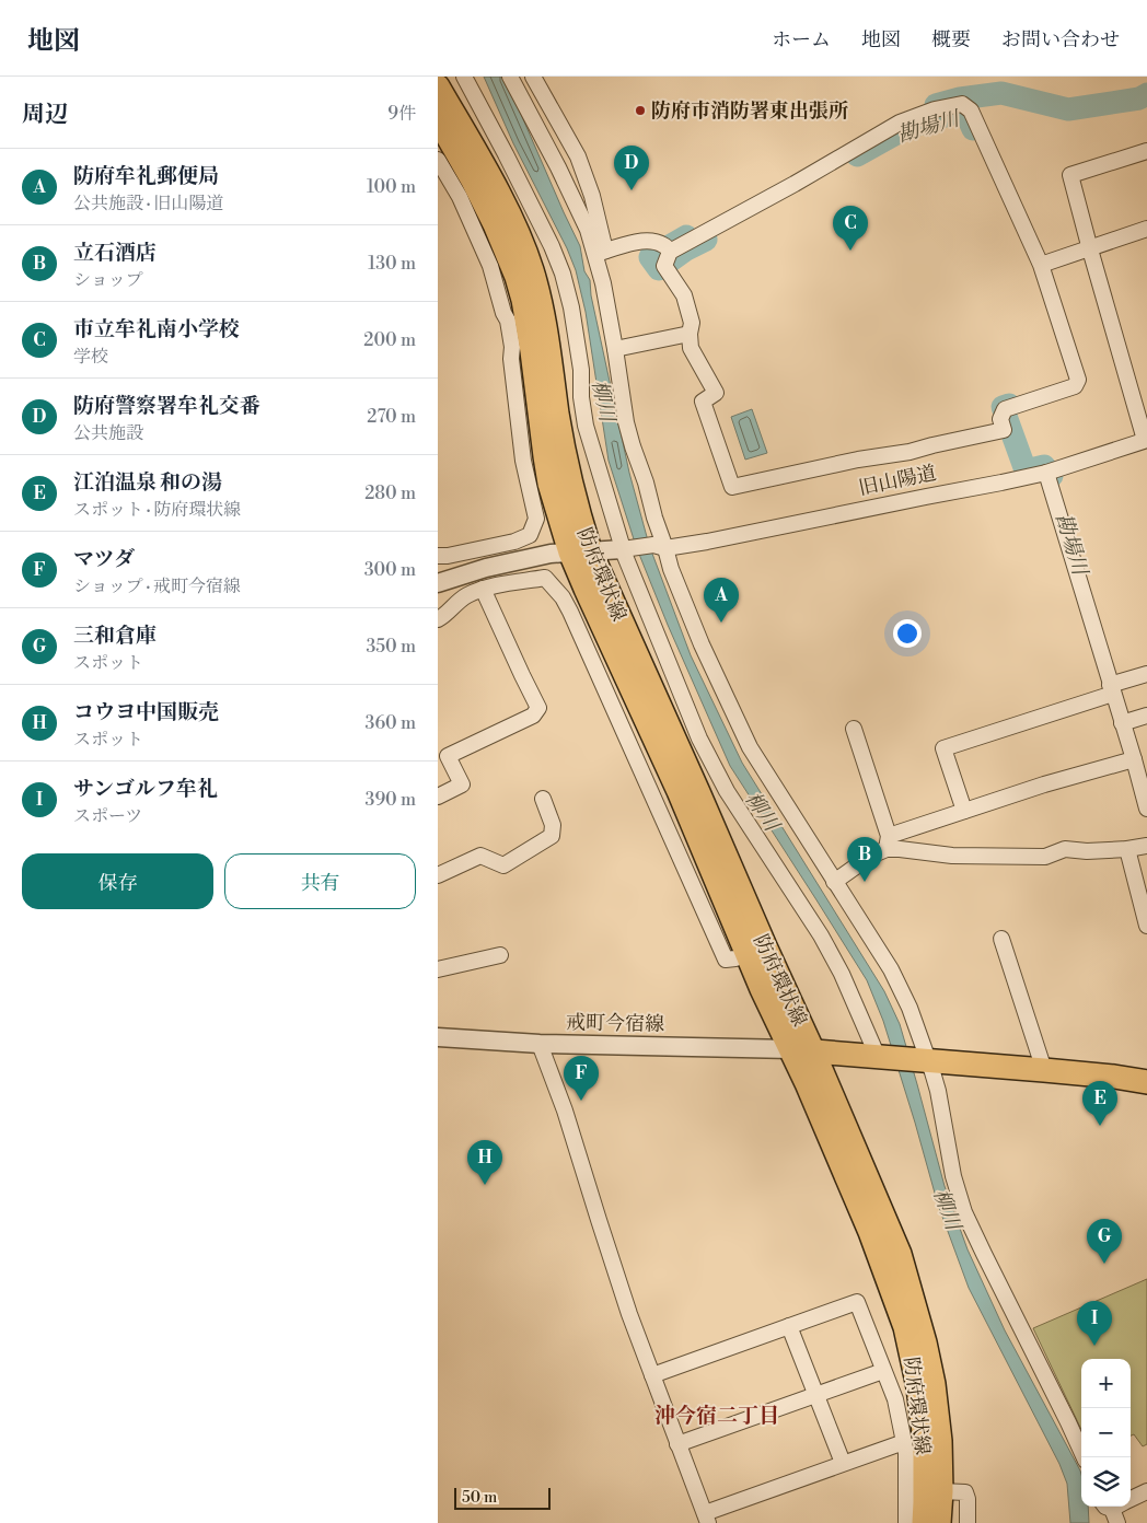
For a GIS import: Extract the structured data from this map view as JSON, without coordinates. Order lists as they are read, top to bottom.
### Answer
{
  "streets": {
    "main road": ["防府環状線"],
    "street": ["旧山陽道", "戒町今宿線"]
  },
  "crossings": [
    ["防府環状線", "戒町今宿線"]
  ],
  "districts": ["沖今宿二丁目"],
  "water": ["勘場川", "柳川"],
  "places": ["防府市消防署東出張所"],
  "scale_bar": "50 m",
  "page": {
    "header": "地図",
    "nav": [
      "ホーム",
      "地図",
      "概要",
      "お問い合わせ"
    ],
    "heading": ["周辺", "9件"],
    "pins": [
      "D",
      "C",
      "A",
      "B",
      "F",
      "E",
      "H",
      "G",
      "I"
    ],
    "list": [
      {
        "mark": "A",
        "name": "防府牟礼郵便局",
        "note": "公共施設 · 旧山陽道",
        "value": "100 m"
      },
      {
        "mark": "B",
        "name": "立石酒店",
        "note": "ショップ",
        "value": "130 m"
      },
      {
        "mark": "C",
        "name": "市立牟礼南小学校",
        "note": "学校",
        "value": "200 m"
      },
      {
        "mark": "D",
        "name": "防府警察署牟礼交番",
        "note": "公共施設",
        "value": "270 m"
      },
      {
        "mark": "E",
        "name": "江泊温泉 和の湯",
        "note": "スポット · 防府環状線",
        "value": "280 m"
      },
      {
        "mark": "F",
        "name": "マツダ",
        "note": "ショップ · 戒町今宿線",
        "value": "300 m"
      },
      {
        "mark": "G",
        "name": "三和倉庫",
        "note": "スポット",
        "value": "350 m"
      },
      {
        "mark": "H",
        "name": "コウヨ中国販売",
        "note": "スポット",
        "value": "360 m"
      },
      {
        "mark": "I",
        "name": "サンゴルフ牟礼",
        "note": "スポーツ",
        "value": "390 m"
      }
    ],
    "buttons": ["保存", "共有"],
    "map_buttons": ["+", "−"],
    "scale": "50 m"
  }
}
